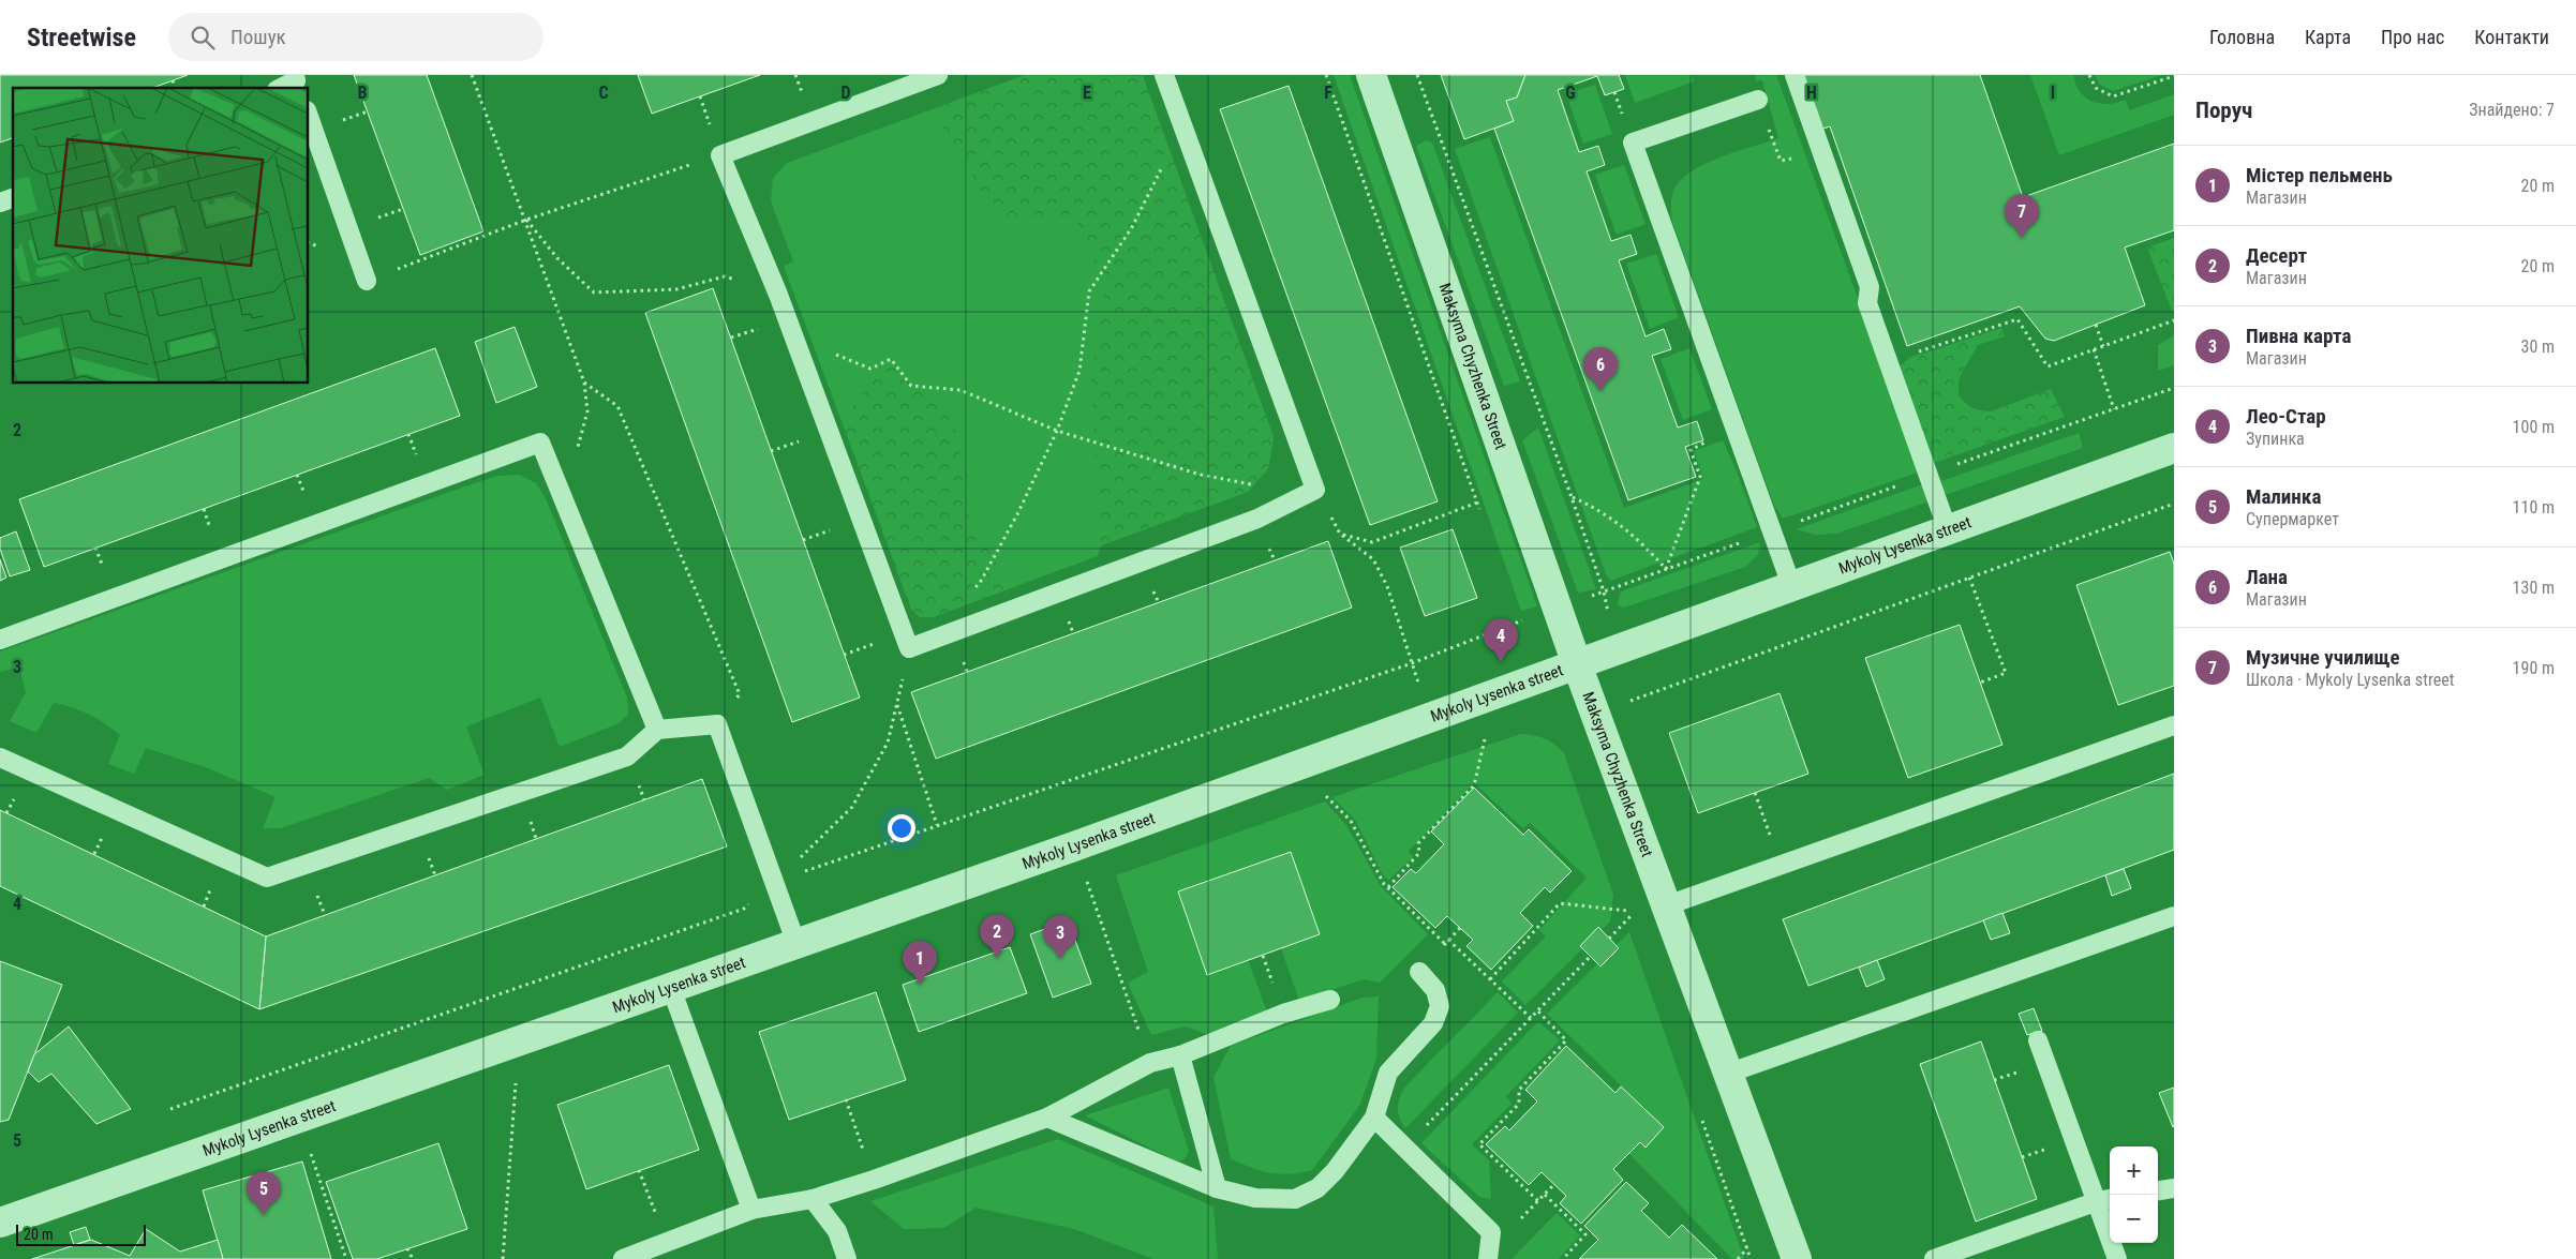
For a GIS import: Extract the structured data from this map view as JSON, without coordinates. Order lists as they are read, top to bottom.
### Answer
{
  "streets": {
    "street": ["Maksyma Chyzhenka Street", "Mykoly Lysenka street"]
  },
  "crossings": [
    ["Maksyma Chyzhenka Street", "Mykoly Lysenka street"]
  ],
  "scale_bar": "20 m",
  "page": {
    "header": "Streetwise",
    "search": "Пошук",
    "nav": [
      "Головна",
      "Карта",
      "Про нас",
      "Контакти"
    ],
    "heading": ["Поруч", "Знайдено: 7"],
    "list": [
      {
        "mark": "1",
        "name": "Містер пельмень",
        "note": "Магазин",
        "value": "20 m"
      },
      {
        "mark": "2",
        "name": "Десерт",
        "note": "Магазин",
        "value": "20 m"
      },
      {
        "mark": "3",
        "name": "Пивна карта",
        "note": "Магазин",
        "value": "30 m"
      },
      {
        "mark": "4",
        "name": "Лео-Стар",
        "note": "Зупинка",
        "value": "100 m"
      },
      {
        "mark": "5",
        "name": "Малинка",
        "note": "Супермаркет",
        "value": "110 m"
      },
      {
        "mark": "6",
        "name": "Лана",
        "note": "Магазин",
        "value": "130 m"
      },
      {
        "mark": "7",
        "name": "Музичне училище",
        "note": "Школа · Mykoly Lysenka street",
        "value": "190 m"
      }
    ],
    "pins": [
      "7",
      "6",
      "4",
      "2",
      "3",
      "1",
      "5"
    ],
    "map_buttons": ["+", "−"],
    "scale": "20 m"
  },
  "grid": {
    "columns": [
      "B",
      "C",
      "D",
      "E",
      "F",
      "G",
      "H",
      "I"
    ],
    "rows": [
      "2",
      "3",
      "4",
      "5"
    ]
  }
}
